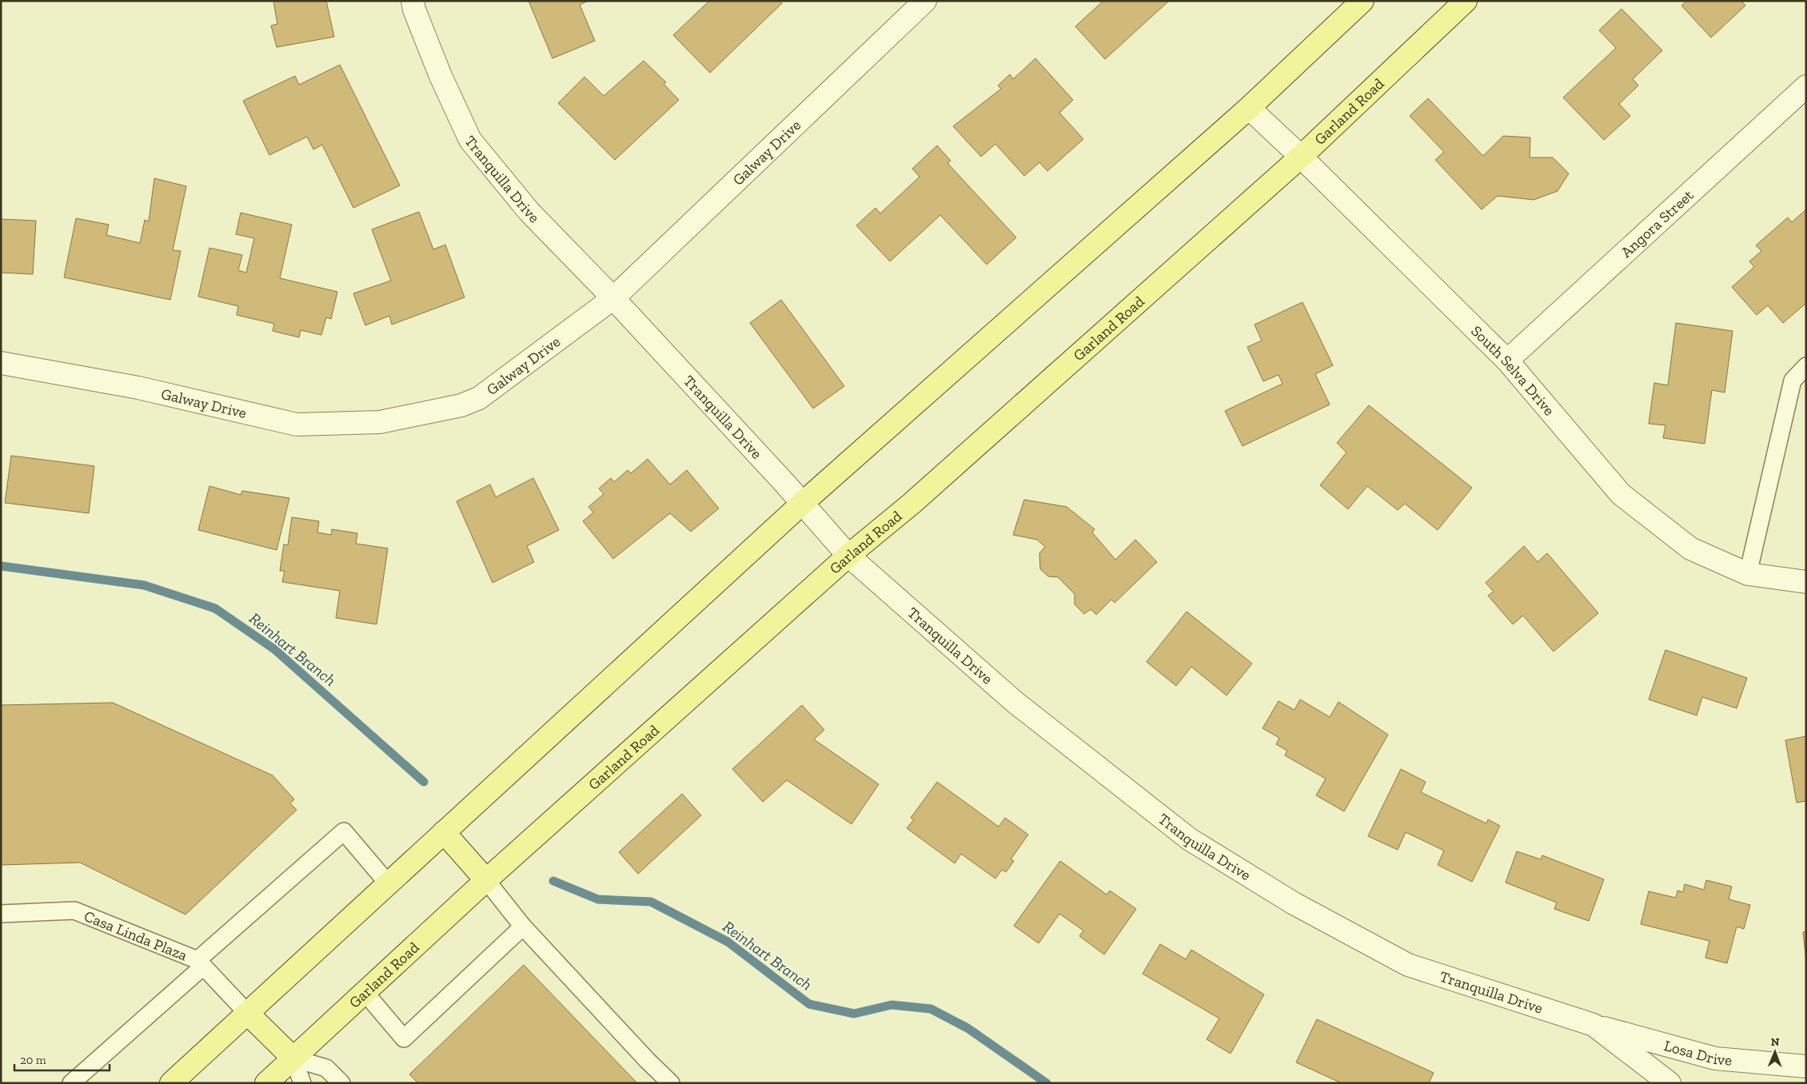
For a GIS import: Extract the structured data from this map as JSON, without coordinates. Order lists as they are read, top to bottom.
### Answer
{
  "streets": {
    "main road": ["Garland Road"],
    "street": [
      "Galway Drive",
      "Tranquilla Drive",
      "Angora Street",
      "South Selva Drive",
      "Losa Drive"
    ],
    "lane": ["Casa Linda Plaza"]
  },
  "crossings": [
    ["Garland Road", "Tranquilla Drive"],
    ["Garland Road", "South Selva Drive"],
    ["Galway Drive", "Tranquilla Drive"],
    ["Tranquilla Drive", "Losa Drive"],
    ["Angora Street", "South Selva Drive"]
  ],
  "water": ["Reinhart Branch"],
  "scale_bar": "20 m",
  "north": "top"
}
